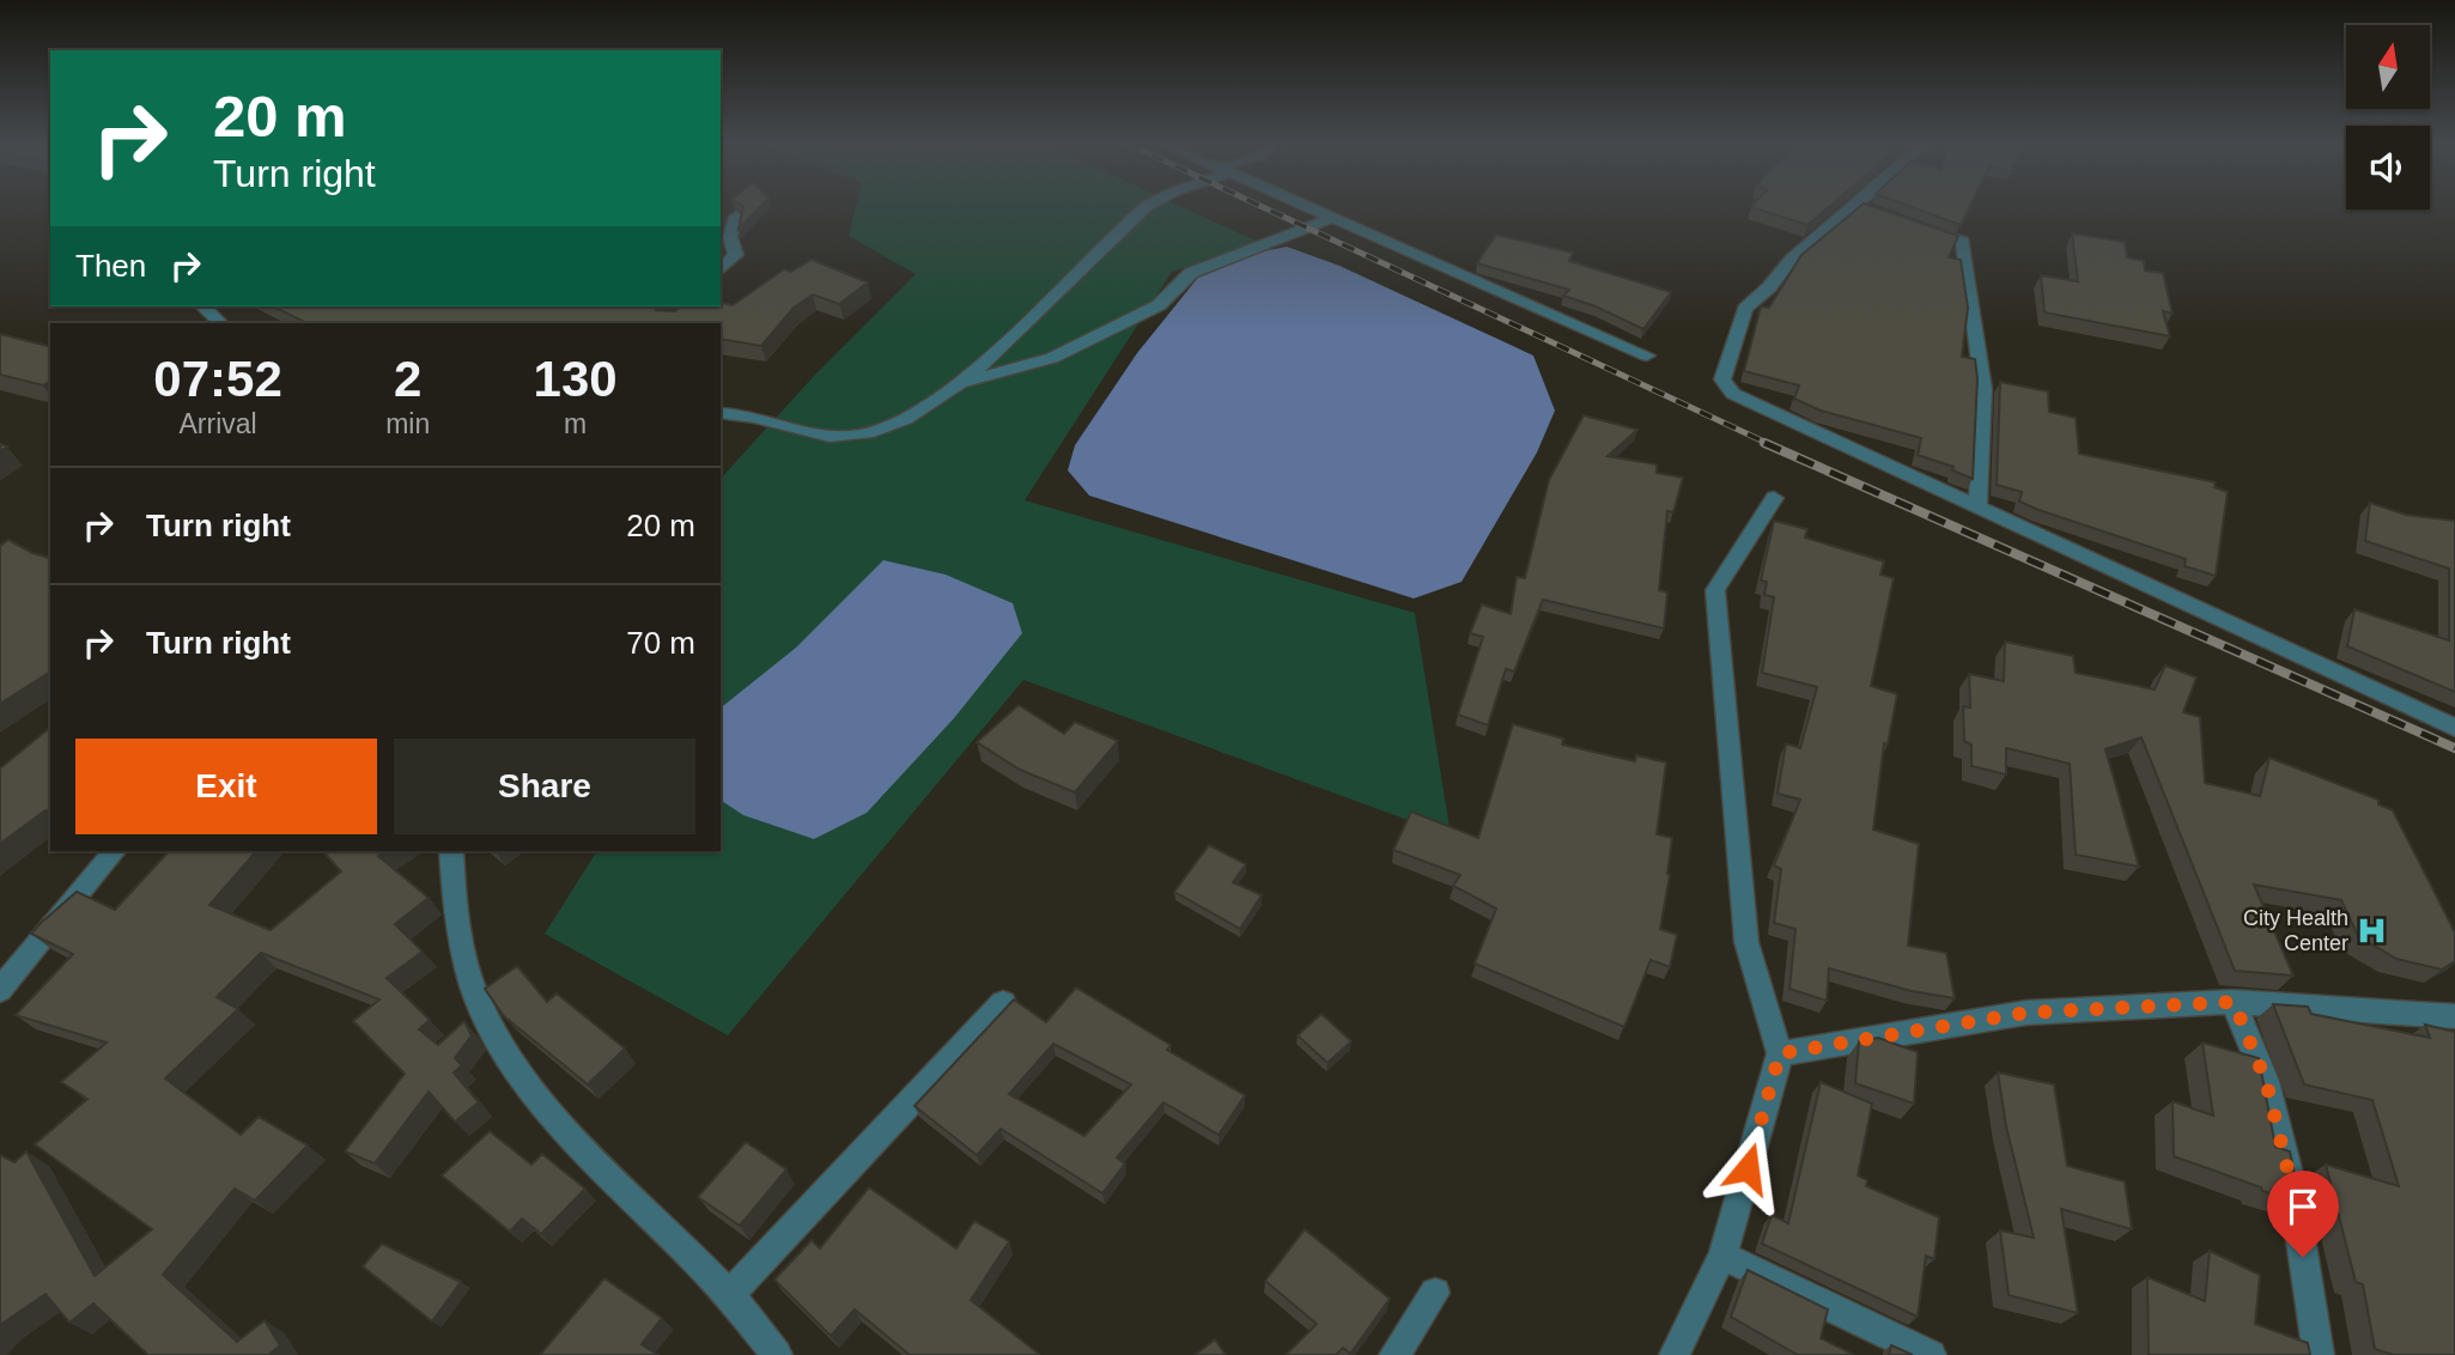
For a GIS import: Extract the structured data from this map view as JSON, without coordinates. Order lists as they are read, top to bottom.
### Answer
{
  "places": {
    "hospital": ["City Health Center"]
  },
  "north": "top",
  "page": {
    "turn": ["20 m", "Turn right"],
    "then": "Then",
    "eta": [
      "07:52",
      "Arrival",
      "2",
      "min",
      "130",
      "m"
    ],
    "list": [
      {
        "name": "Turn right",
        "value": "20 m"
      },
      {
        "name": "Turn right",
        "value": "70 m"
      }
    ],
    "buttons": ["Exit", "Share"]
  }
}
